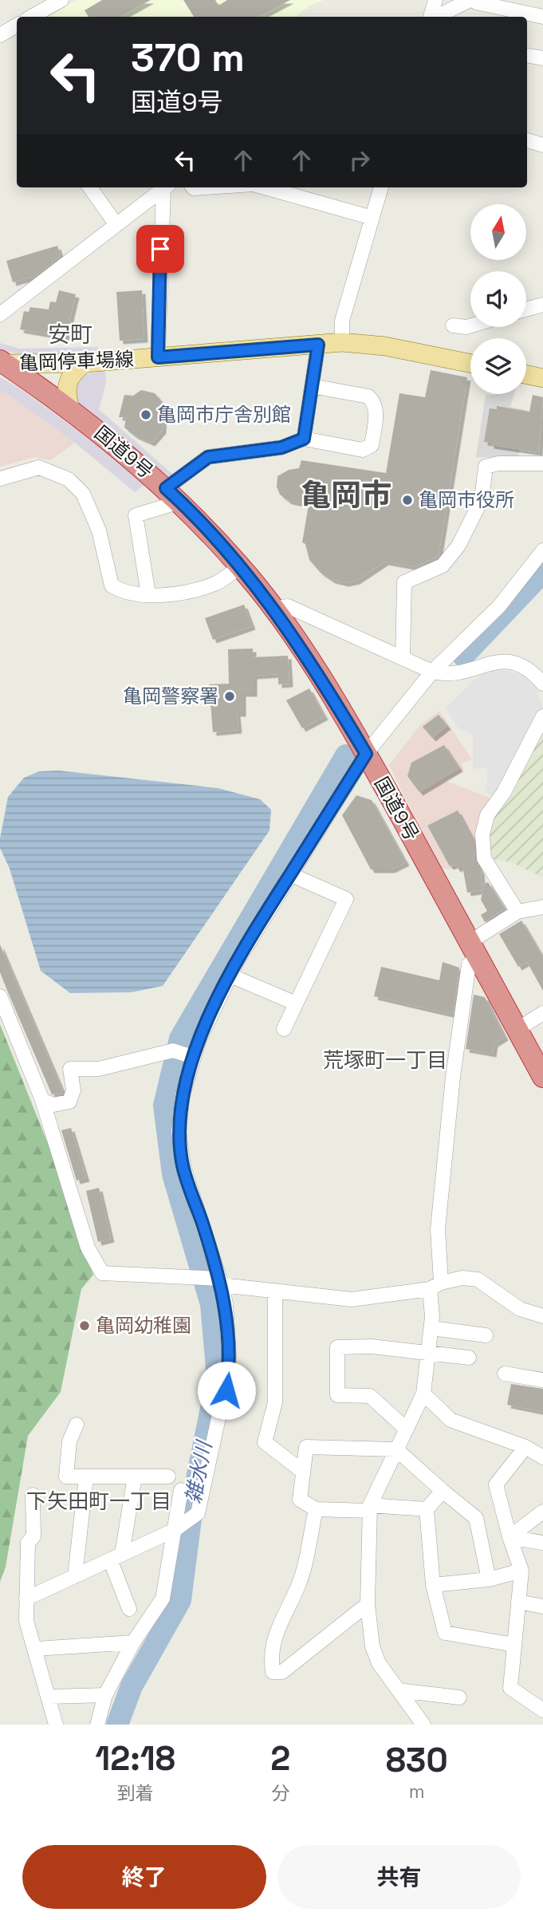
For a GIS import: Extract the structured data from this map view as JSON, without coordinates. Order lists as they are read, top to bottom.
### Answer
{
  "streets": {
    "highway": ["国道9号"],
    "main road": ["亀岡停車場線"]
  },
  "crossings": [
    ["亀岡停車場線", "国道9号"]
  ],
  "districts": [
    "安町",
    "亀岡市",
    "荒塚町一丁目",
    "下矢田町一丁目"
  ],
  "water": ["雑水川"],
  "places": [
    "亀岡市庁舎別館",
    "亀岡市役所",
    "亀岡警察署",
    "亀岡幼稚園"
  ],
  "north": "top",
  "page": {
    "turn": ["370 m", "国道9号"],
    "eta": [
      "12:18",
      "到着",
      "2",
      "分",
      "830",
      "m"
    ],
    "buttons": ["終了", "共有"]
  }
}
